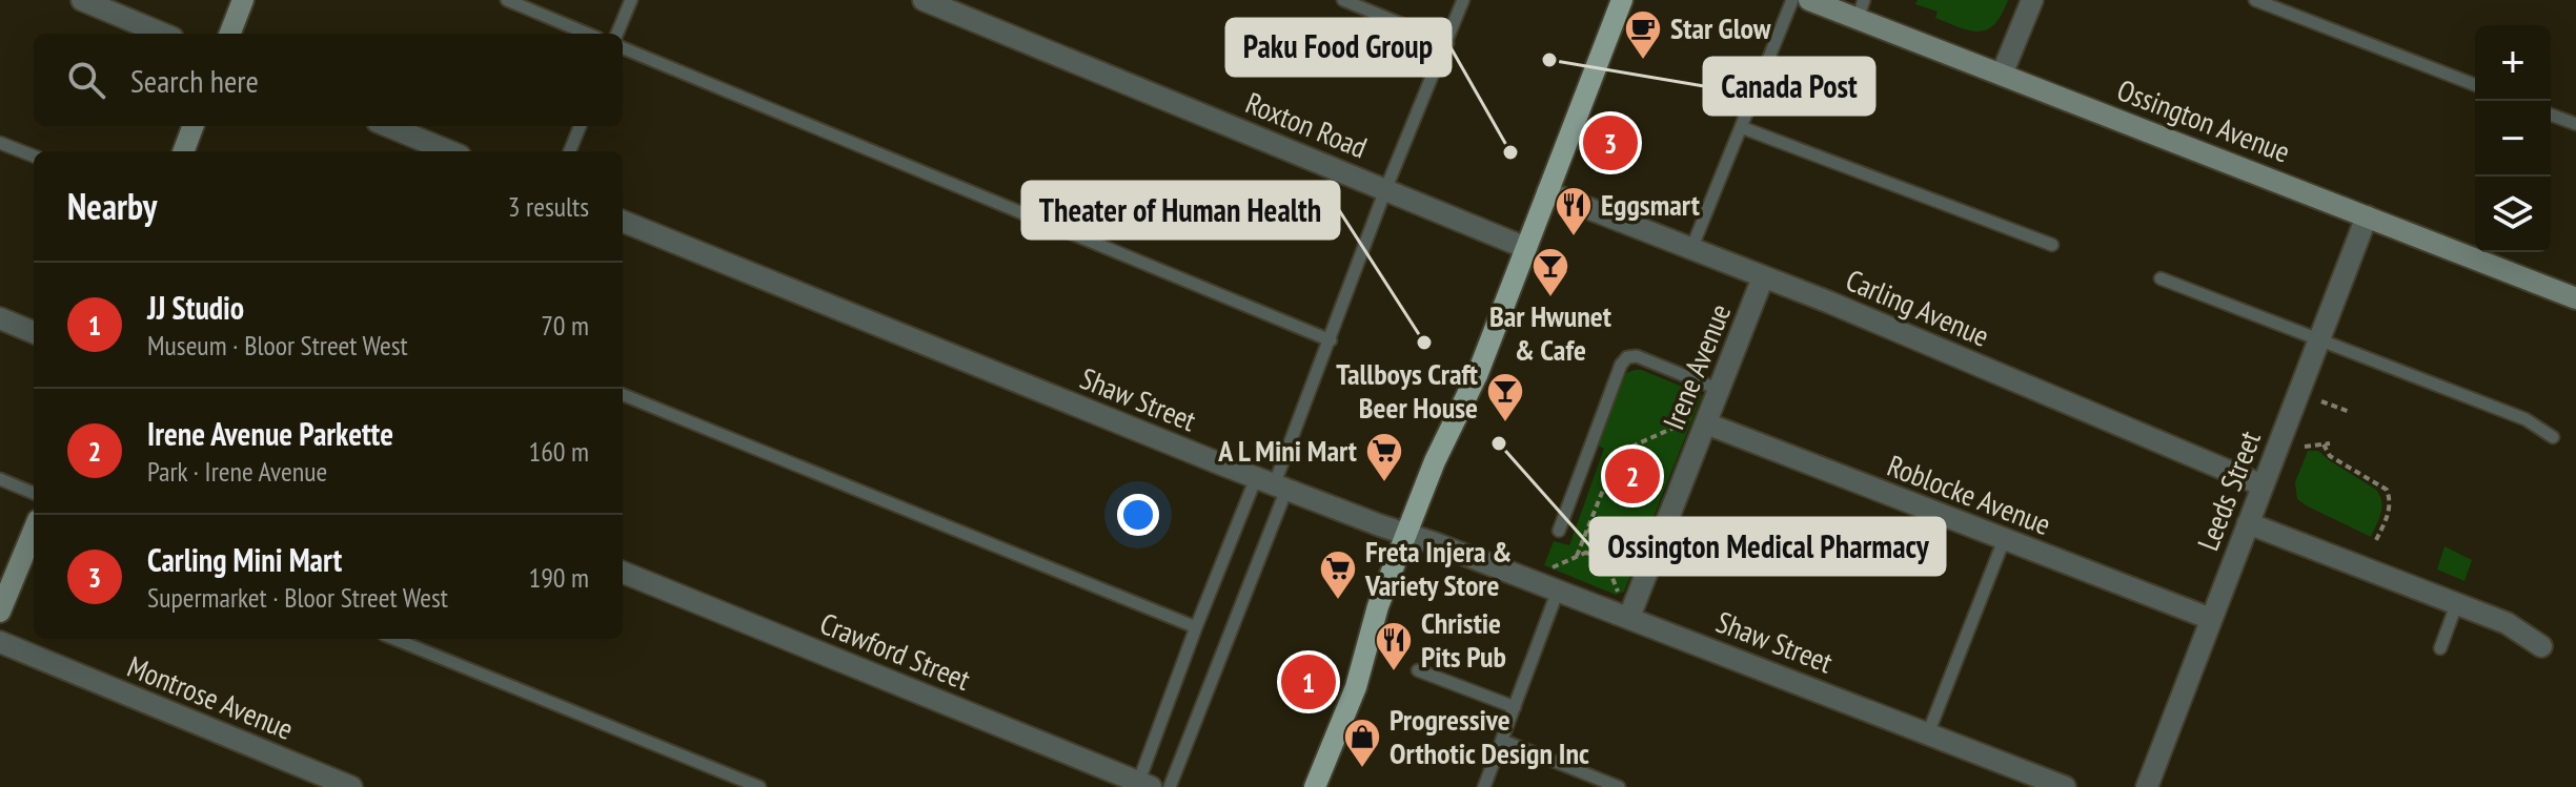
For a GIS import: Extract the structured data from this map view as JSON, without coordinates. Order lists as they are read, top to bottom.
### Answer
{
  "streets": {
    "street": [
      "Ossington Avenue",
      "Roxton Road",
      "Carling Avenue",
      "Irene Avenue",
      "Shaw Street",
      "Leeds Street",
      "Roblocke Avenue",
      "Crawford Street",
      "Montrose Avenue"
    ]
  },
  "crossings": [
    ["Ossington Avenue", "Leeds Street"],
    ["Carling Avenue", "Irene Avenue"],
    ["Carling Avenue", "Leeds Street"],
    ["Irene Avenue", "Shaw Street"],
    ["Irene Avenue", "Roblocke Avenue"],
    ["Leeds Street", "Roblocke Avenue"]
  ],
  "places": {
    "other": [
      "Canada Post",
      "Paku Food Group",
      "Theater of Human Health",
      "Ossington Medical Pharmacy"
    ],
    "cafe": ["Star Glow"],
    "restaurant": ["Eggsmart", "Christie Pits Pub"],
    "bar": ["Bar Hwunet & Cafe", "Tallboys Craft Beer House"],
    "supermarket": ["A L Mini Mart", "Freta Injera & Variety Store"],
    "shop": ["Progressive Orthotic Design Inc"]
  },
  "page": {
    "map_buttons": ["+", "−"],
    "search": "Search here",
    "pins": ["3", "2", "1"],
    "heading": ["Nearby", "3 results"],
    "list": [
      {
        "mark": "1",
        "name": "JJ Studio",
        "note": "Museum · Bloor Street West",
        "value": "70 m"
      },
      {
        "mark": "2",
        "name": "Irene Avenue Parkette",
        "note": "Park · Irene Avenue",
        "value": "160 m"
      },
      {
        "mark": "3",
        "name": "Carling Mini Mart",
        "note": "Supermarket · Bloor Street West",
        "value": "190 m"
      }
    ]
  }
}
